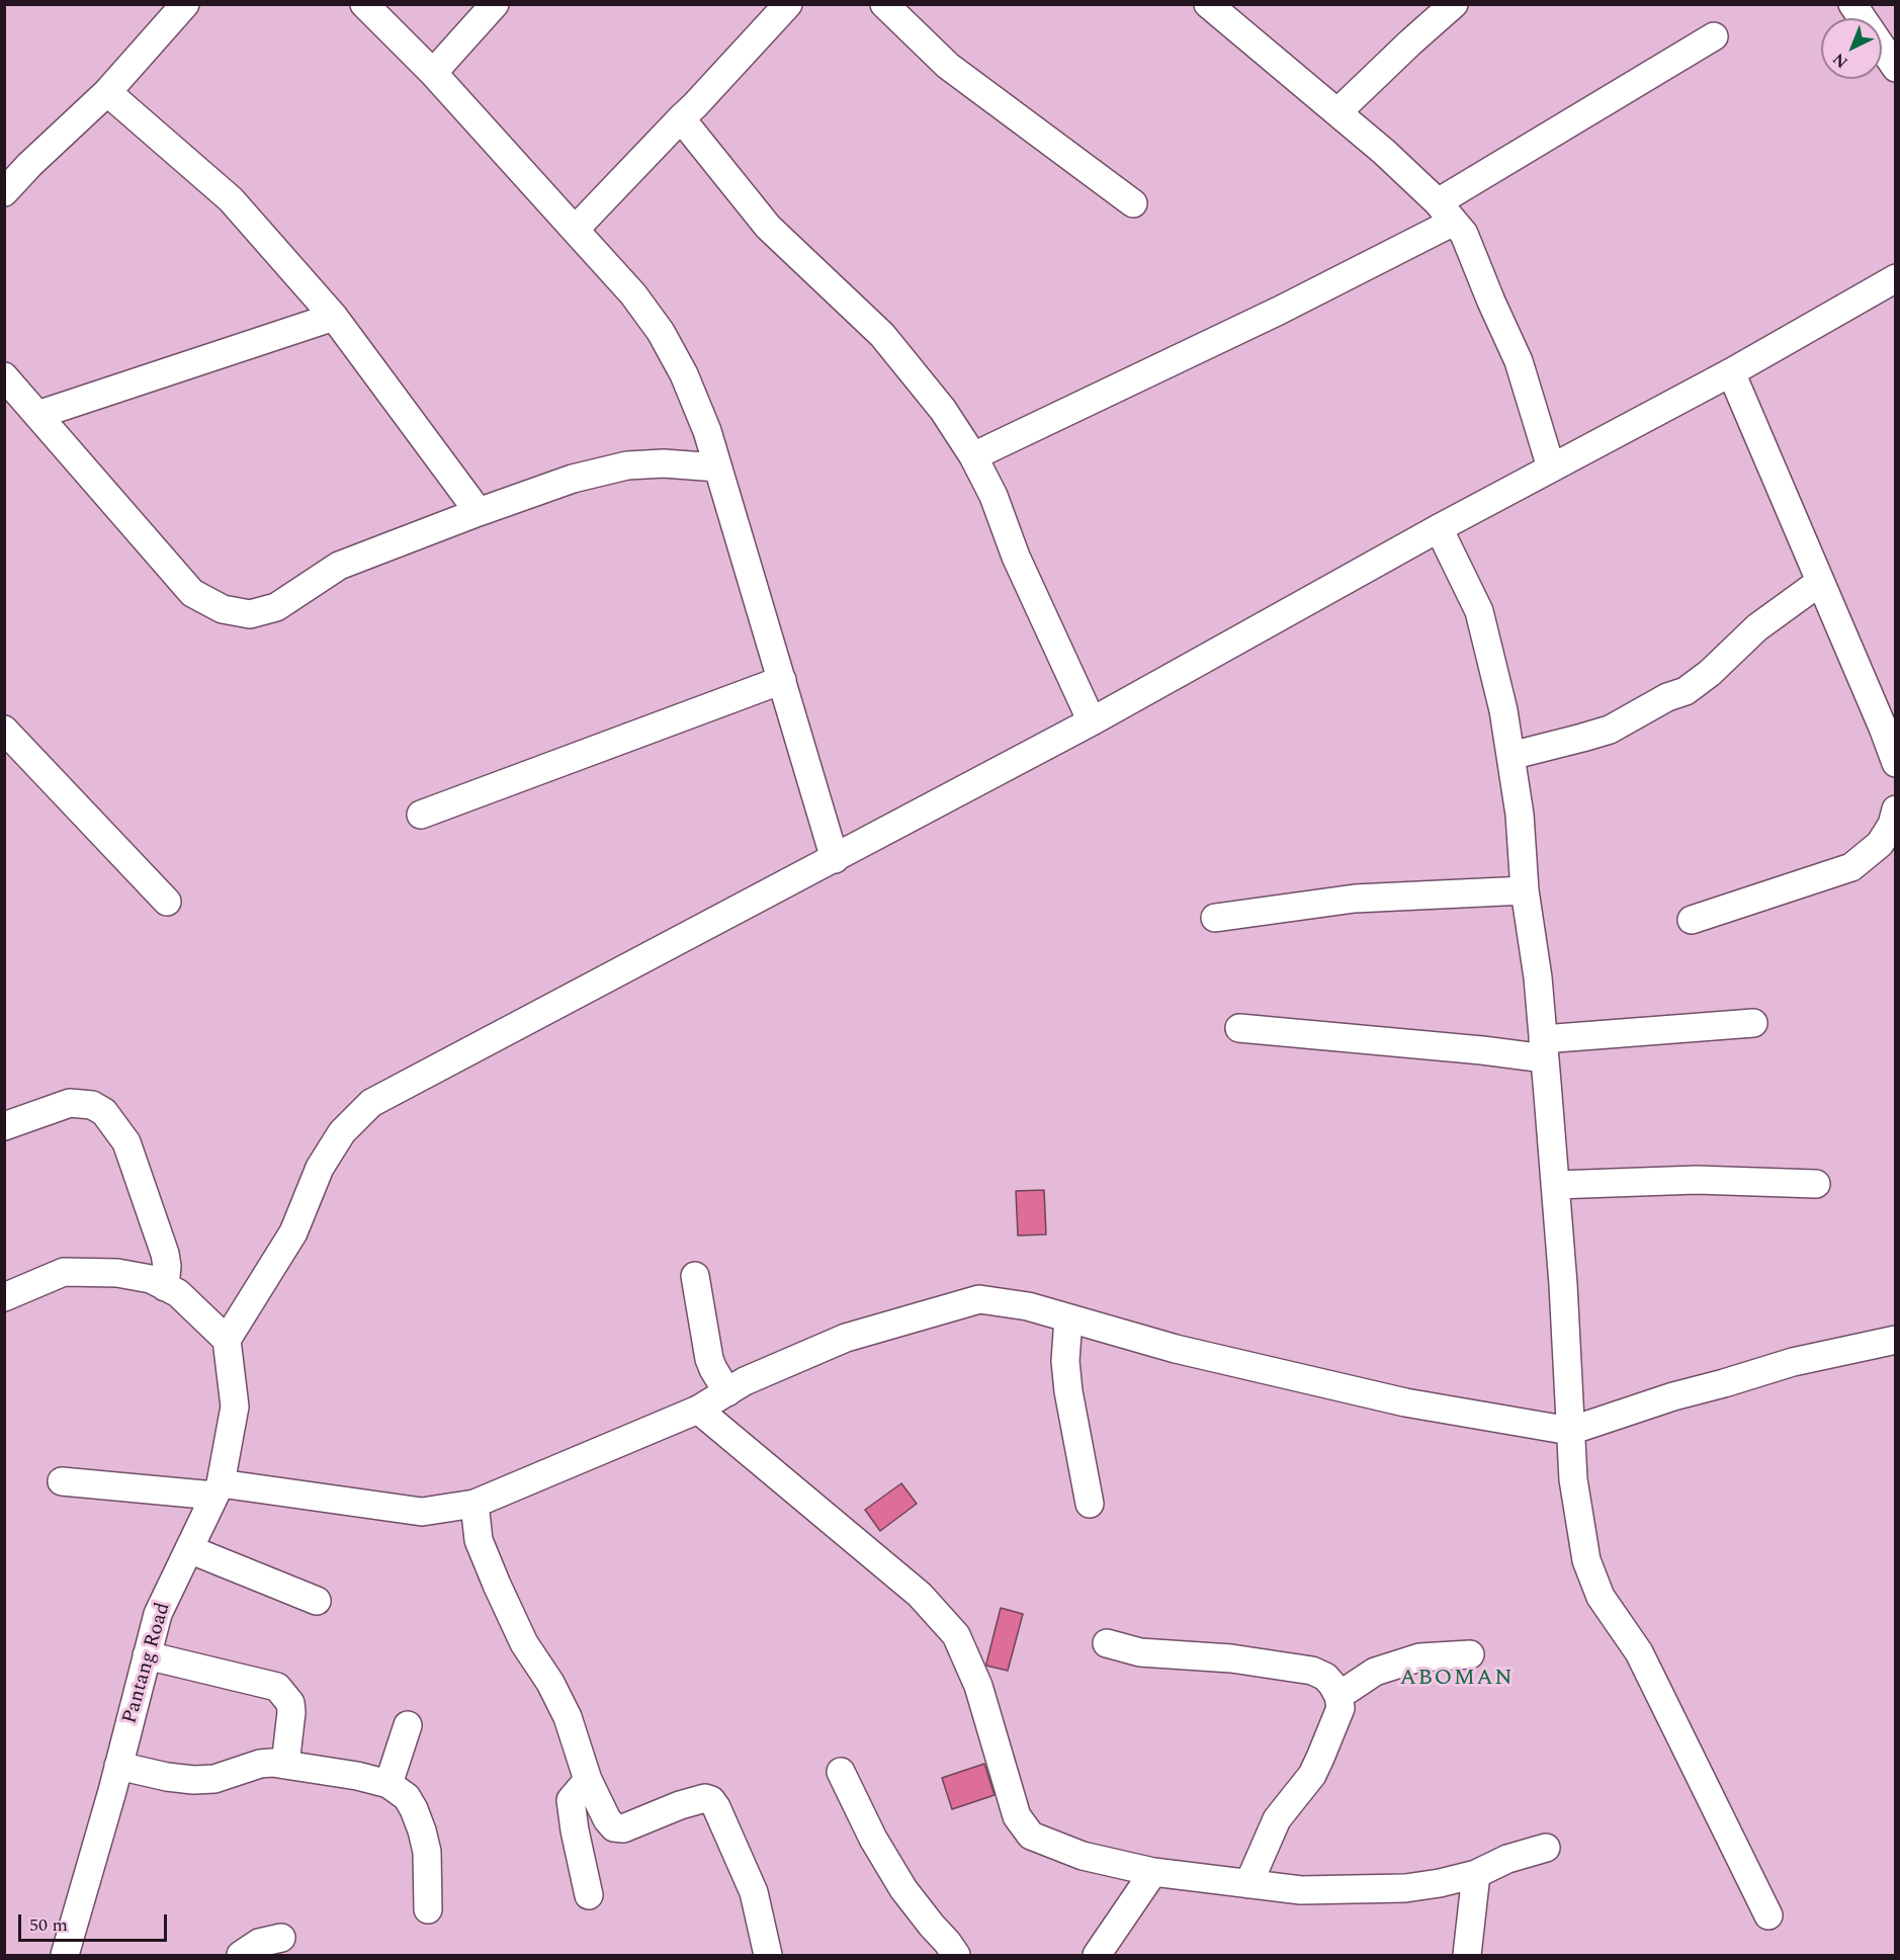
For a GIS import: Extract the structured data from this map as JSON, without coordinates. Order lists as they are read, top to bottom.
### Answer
{
  "streets": {
    "street": ["Pantang Road"]
  },
  "districts": ["ABOMAN"],
  "scale_bar": "50 m",
  "north": "bottom left"
}
